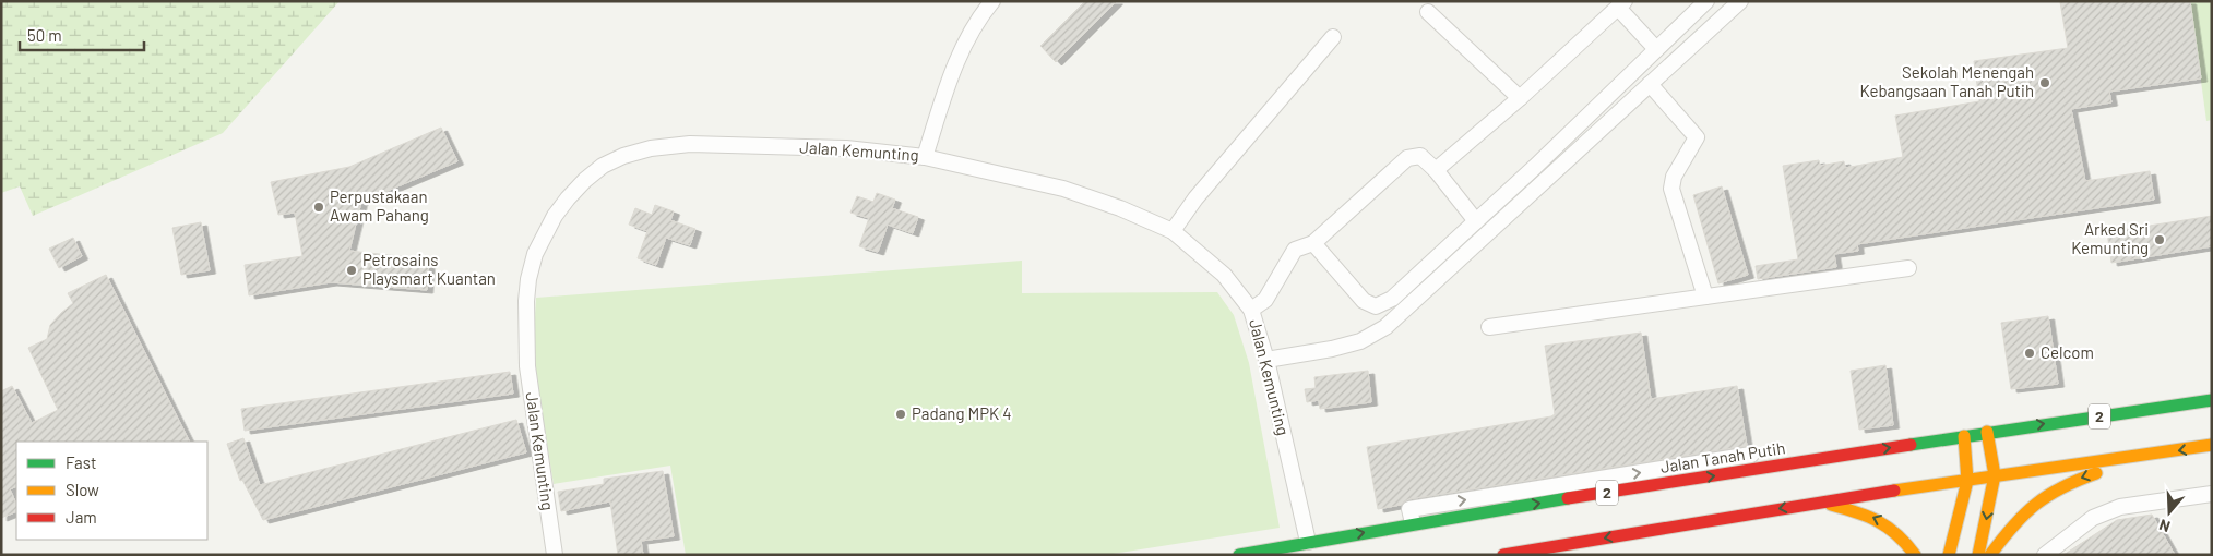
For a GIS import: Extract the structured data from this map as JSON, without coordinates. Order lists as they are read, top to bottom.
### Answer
{
  "streets": {
    "main road": ["2", "Jalan Tanah Putih"],
    "street": ["Jalan Kemunting"]
  },
  "crossings": [
    ["Jalan Kemunting", "Jalan Tanah Putih"]
  ],
  "places": [
    "Sekolah Menengah Kebangsaan Tanah Putih",
    "Perpustakaan Awam Pahang",
    "Arked Sri Kemunting",
    "Petrosains Playsmart Kuantan",
    "Celcom",
    "Padang MPK 4"
  ],
  "legend": ["Fast", "Slow", "Jam"],
  "scale_bar": "50 m",
  "north": "bottom"
}
